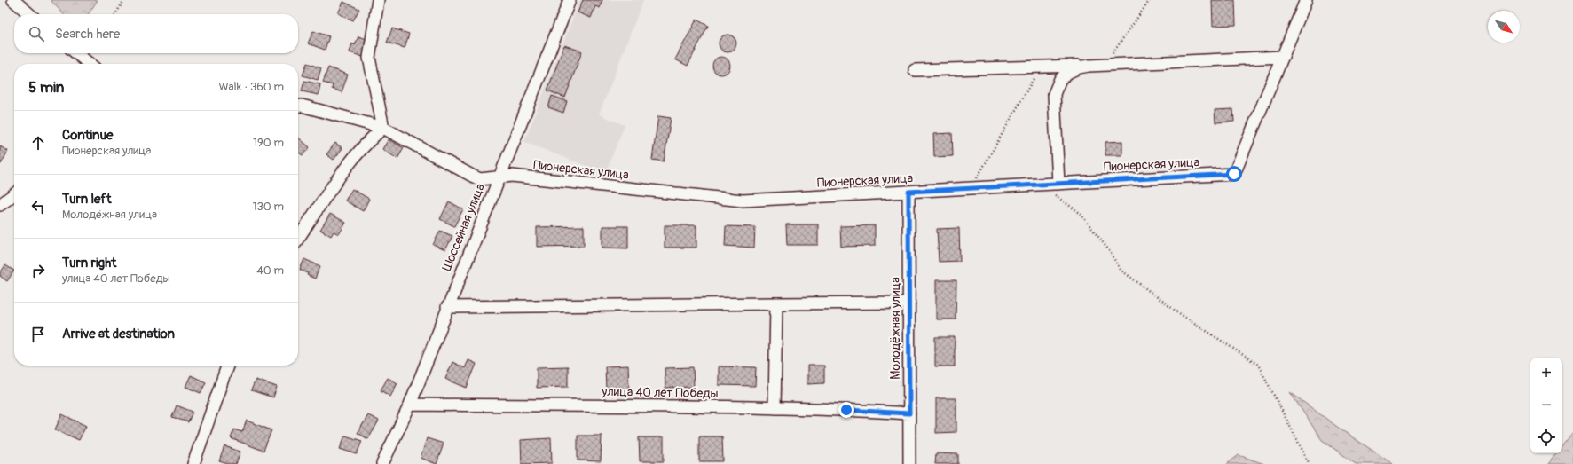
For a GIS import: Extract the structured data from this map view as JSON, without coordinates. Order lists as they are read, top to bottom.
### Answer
{
  "streets": {
    "street": [
      "Пионерская улица",
      "Шоссейная улица",
      "Молодёжная улица",
      "улица 40 лет Победы"
    ]
  },
  "crossings": [
    ["Пионерская улица", "Шоссейная улица"],
    ["Пионерская улица", "Молодёжная улица"],
    ["Шоссейная улица", "улица 40 лет Победы"],
    ["Молодёжная улица", "улица 40 лет Победы"]
  ],
  "north": "bottom right",
  "page": {
    "search": "Search here",
    "heading": ["5 min", "Walk · 360 m"],
    "list": [
      ["Continue", "Пионерская улица", "190 m"],
      ["Turn left", "Молодёжная улица", "130 m"],
      ["Turn right", "улица 40 лет Победы", "40 m"],
      "Arrive at destination"
    ],
    "map_buttons": ["+", "−"]
  }
}
